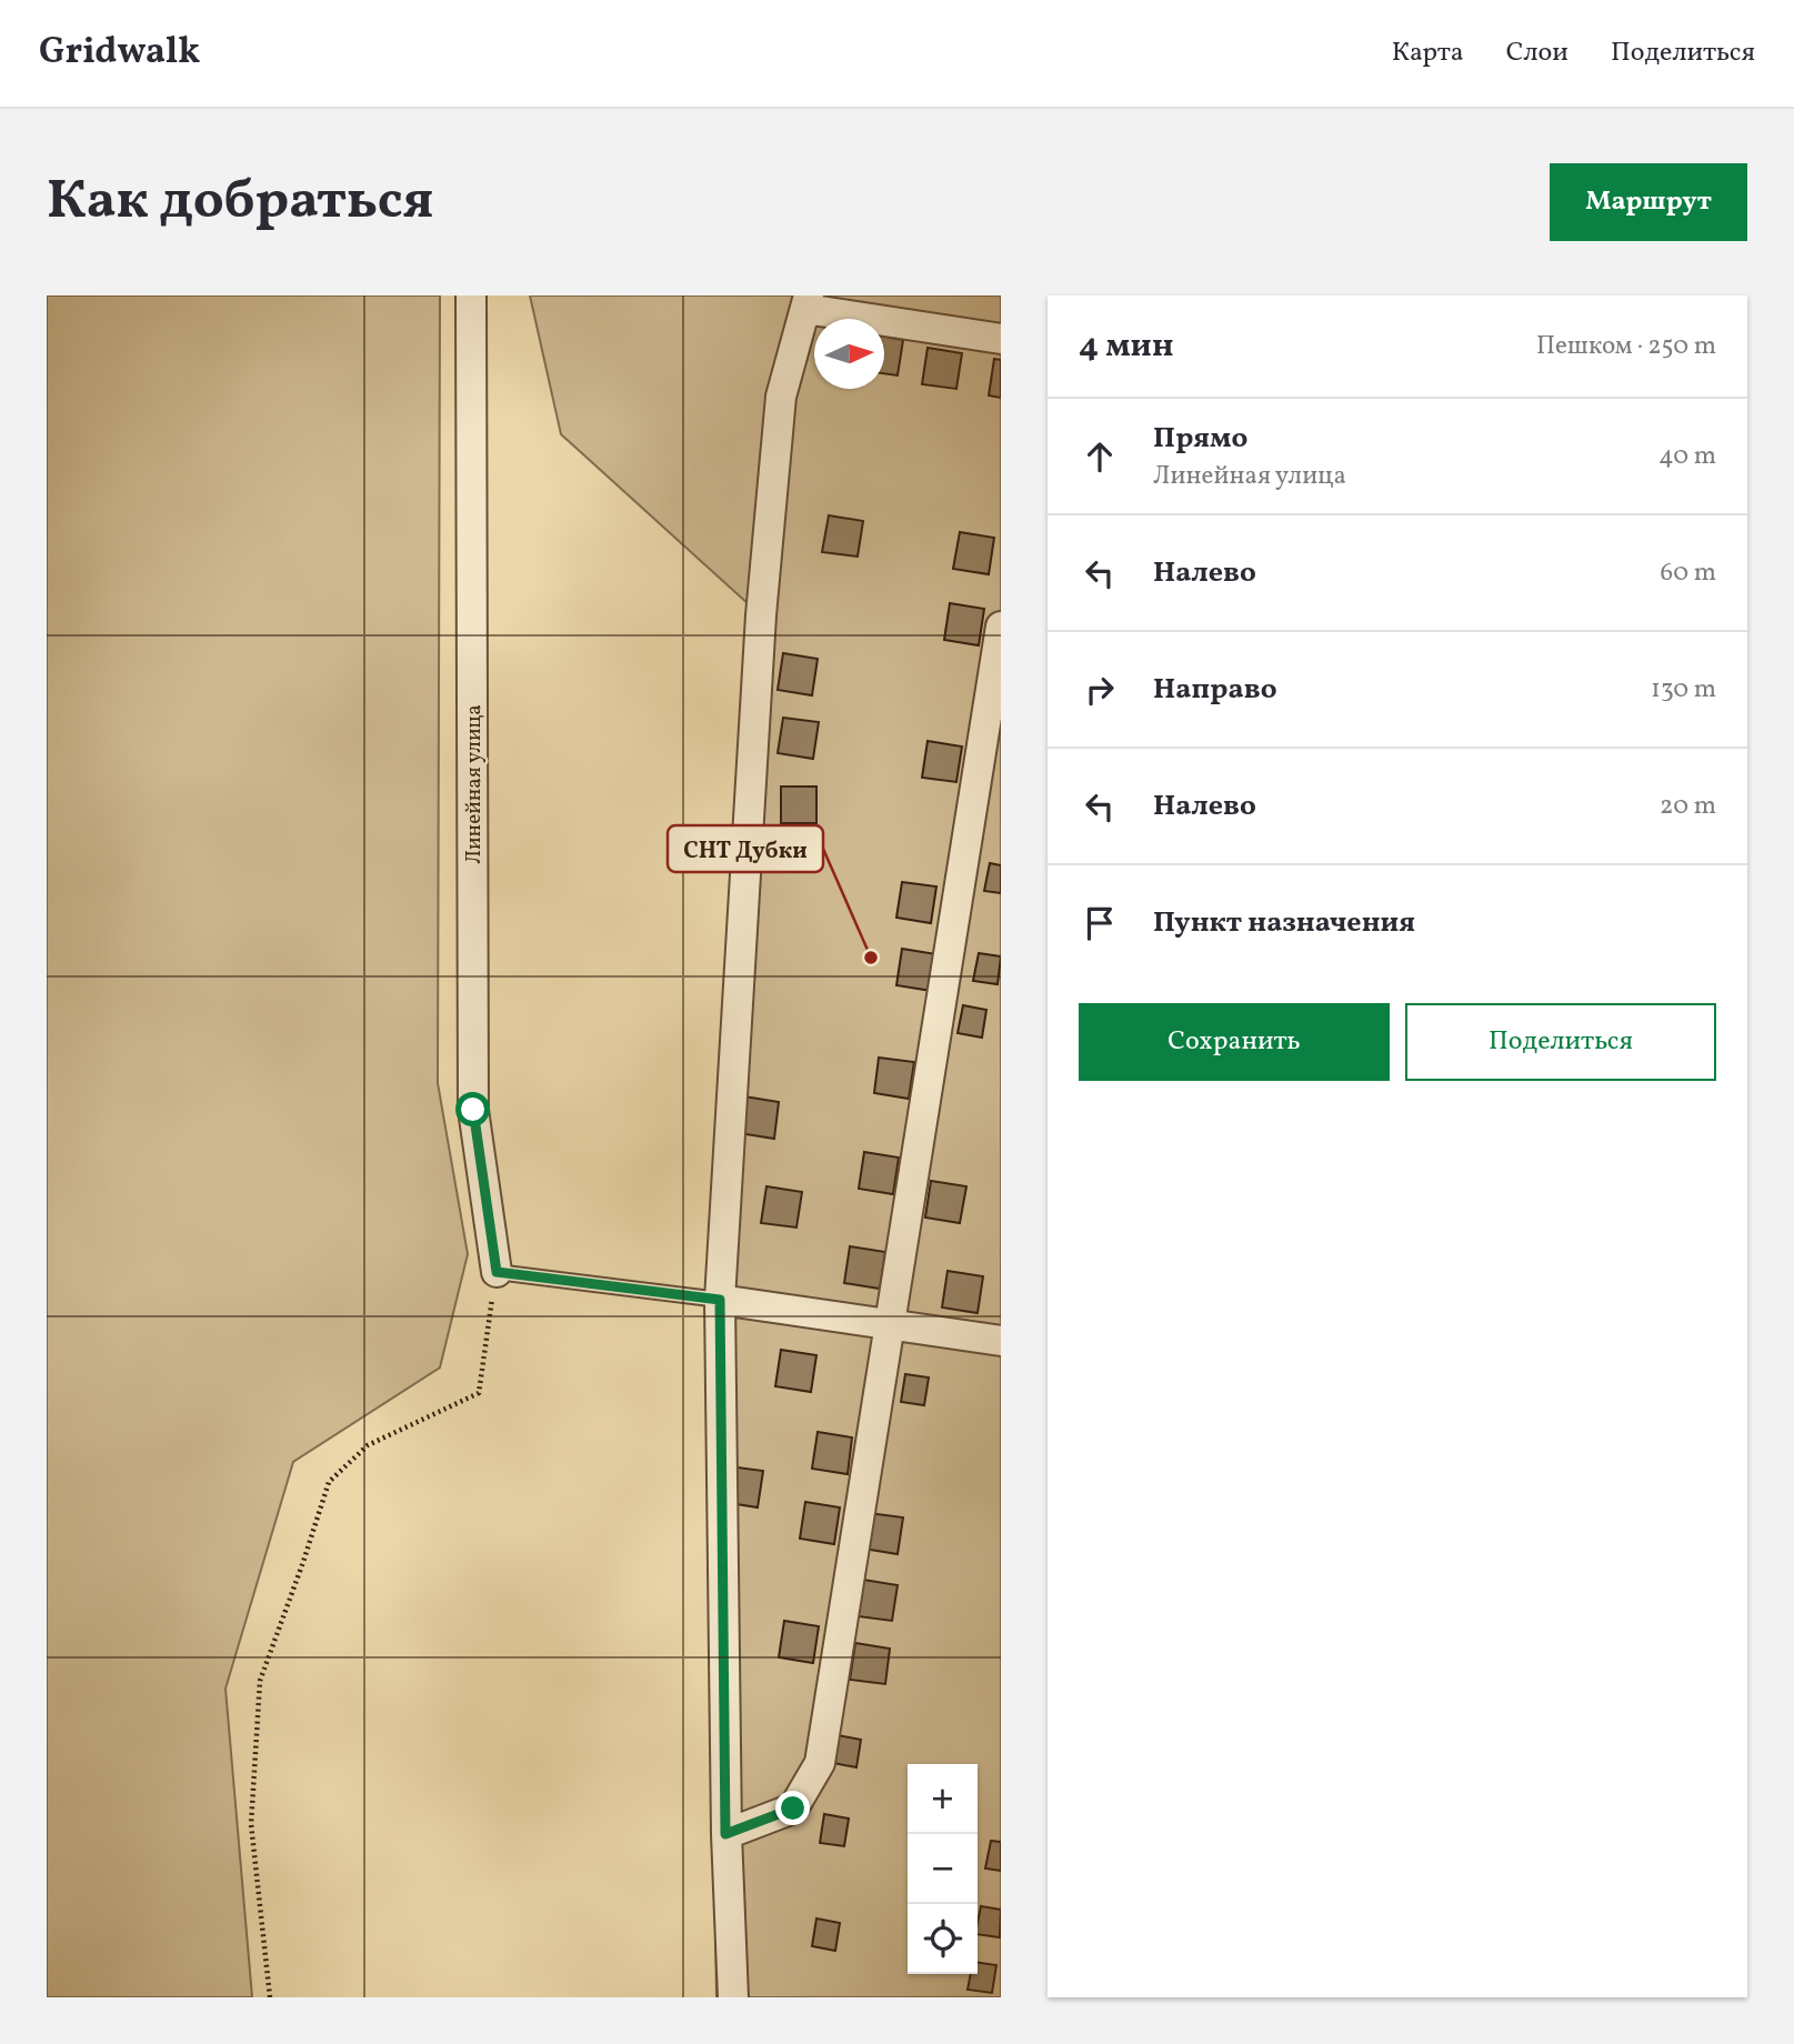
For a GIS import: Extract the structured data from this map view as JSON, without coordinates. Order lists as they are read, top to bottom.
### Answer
{
  "streets": {
    "street": ["Линейная улица"]
  },
  "places": ["СНТ Дубки"],
  "north": "right",
  "page": {
    "header": "Gridwalk",
    "nav": ["Карта", "Слои", "Поделиться"],
    "buttons": [
      "Маршрут",
      ["Сохранить", "Поделиться"]
    ],
    "title": "Как добраться",
    "heading": ["4 мин", "Пешком · 250 m"],
    "list": [
      ["Прямо", "Линейная улица", "40 m"],
      ["Налево", "60 m"],
      ["Направо", "130 m"],
      ["Налево", "20 m"],
      "Пункт назначения"
    ],
    "map_buttons": ["+", "−"]
  }
}
